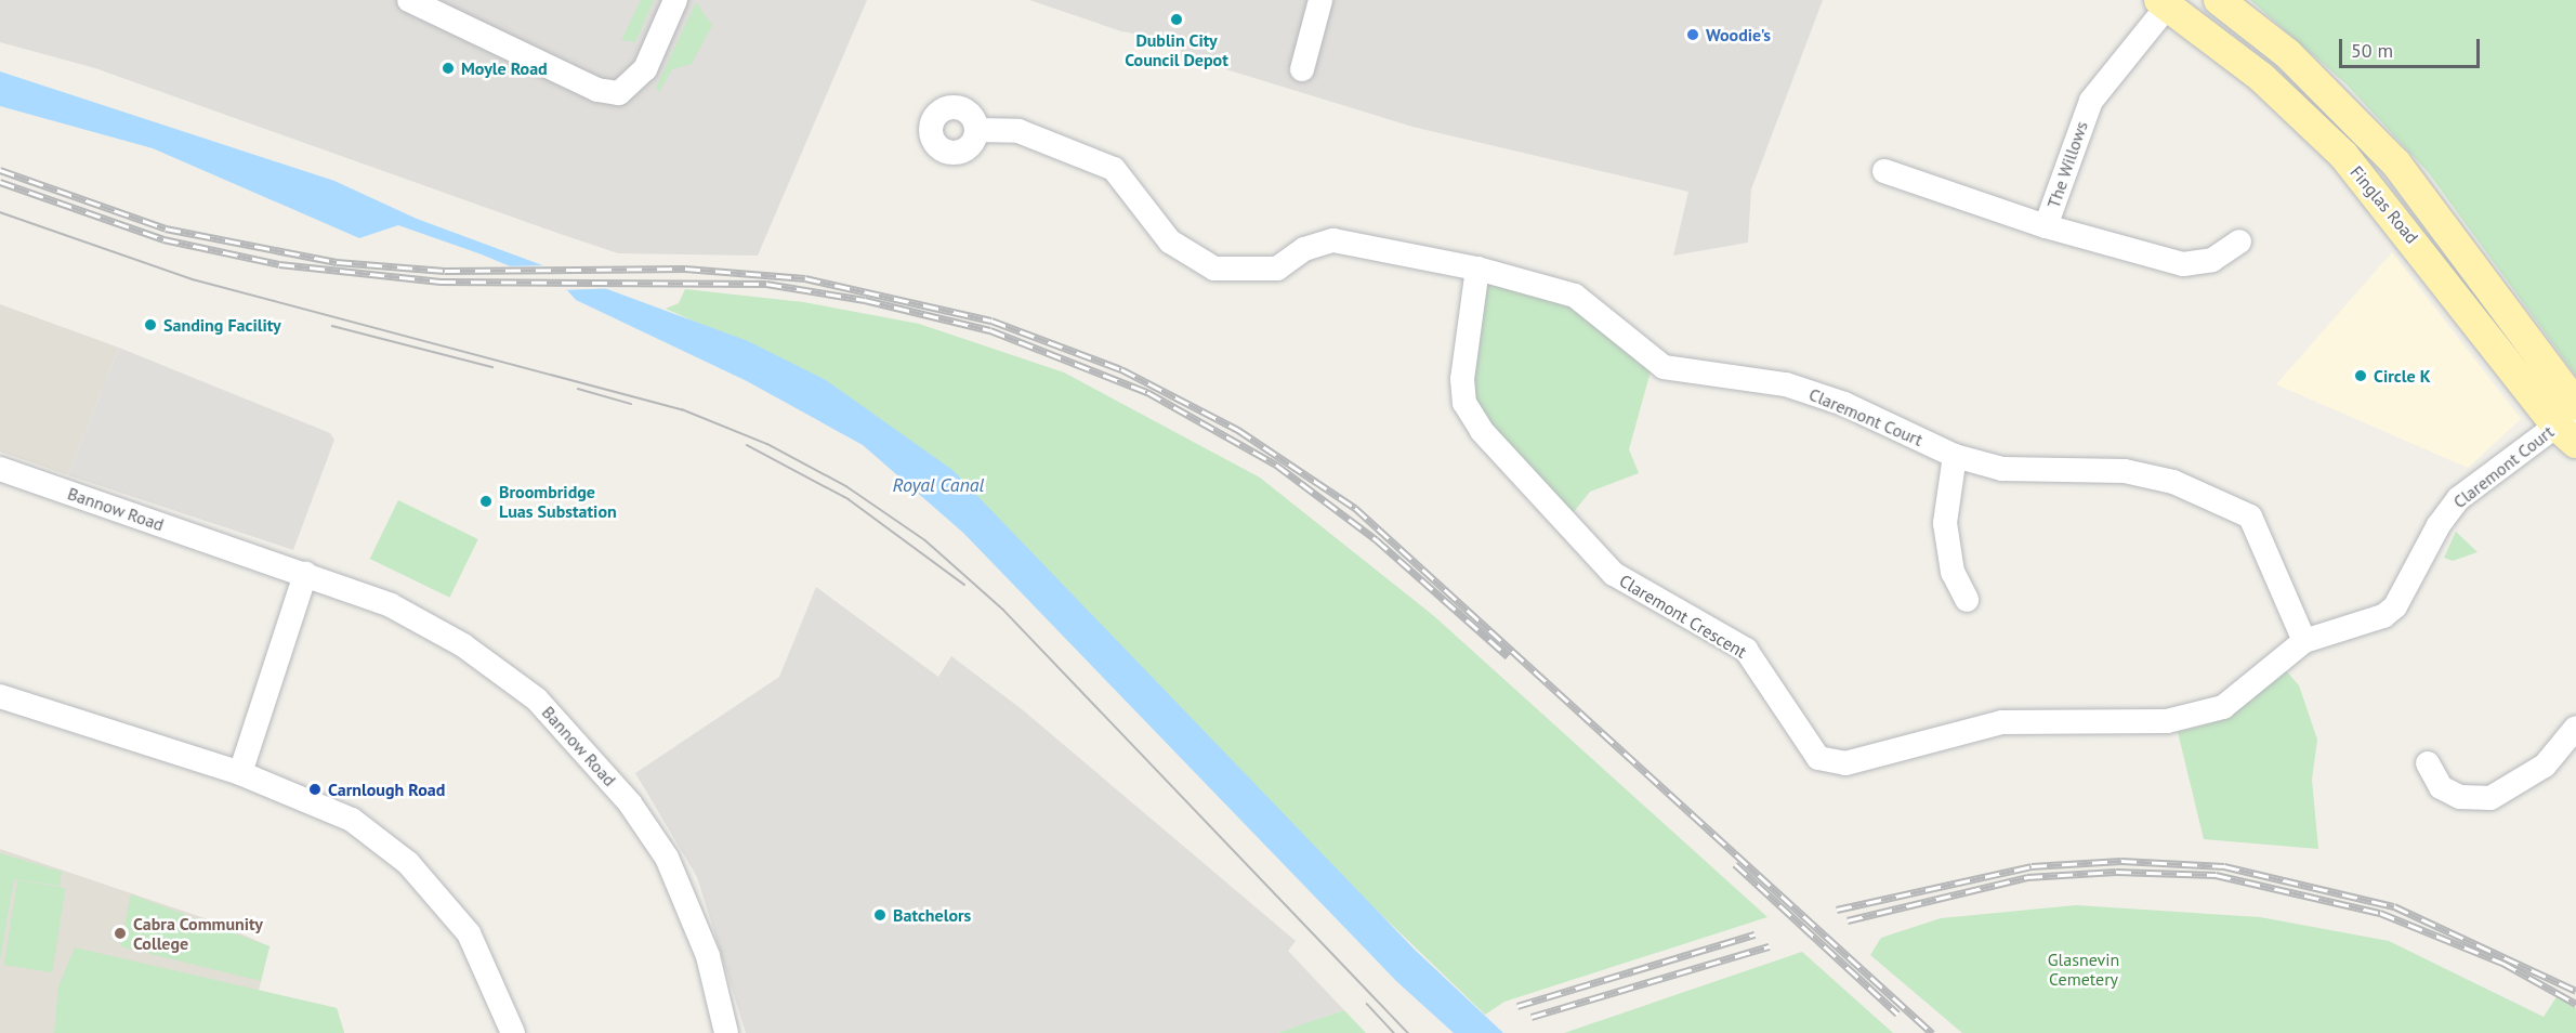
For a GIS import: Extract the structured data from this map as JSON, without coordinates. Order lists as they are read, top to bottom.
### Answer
{
  "streets": {
    "main road": ["Finglas Road"],
    "street": [
      "The Willows",
      "Claremont Court",
      "Bannow Road",
      "Claremont Crescent"
    ]
  },
  "crossings": [
    ["The Willows", "Finglas Road"],
    ["Finglas Road", "Claremont Court"],
    ["Claremont Court", "Claremont Crescent"]
  ],
  "water": ["Royal Canal"],
  "parks": ["Glasnevin Cemetery"],
  "places": [
    "Dublin City Council Depot",
    "Woodie's",
    "Moyle Road",
    "Sanding Facility",
    "Circle K",
    "Broombridge Luas Substation",
    "Carnlough Road",
    "Batchelors",
    "Cabra Community College"
  ],
  "scale_bar": "50 m"
}
